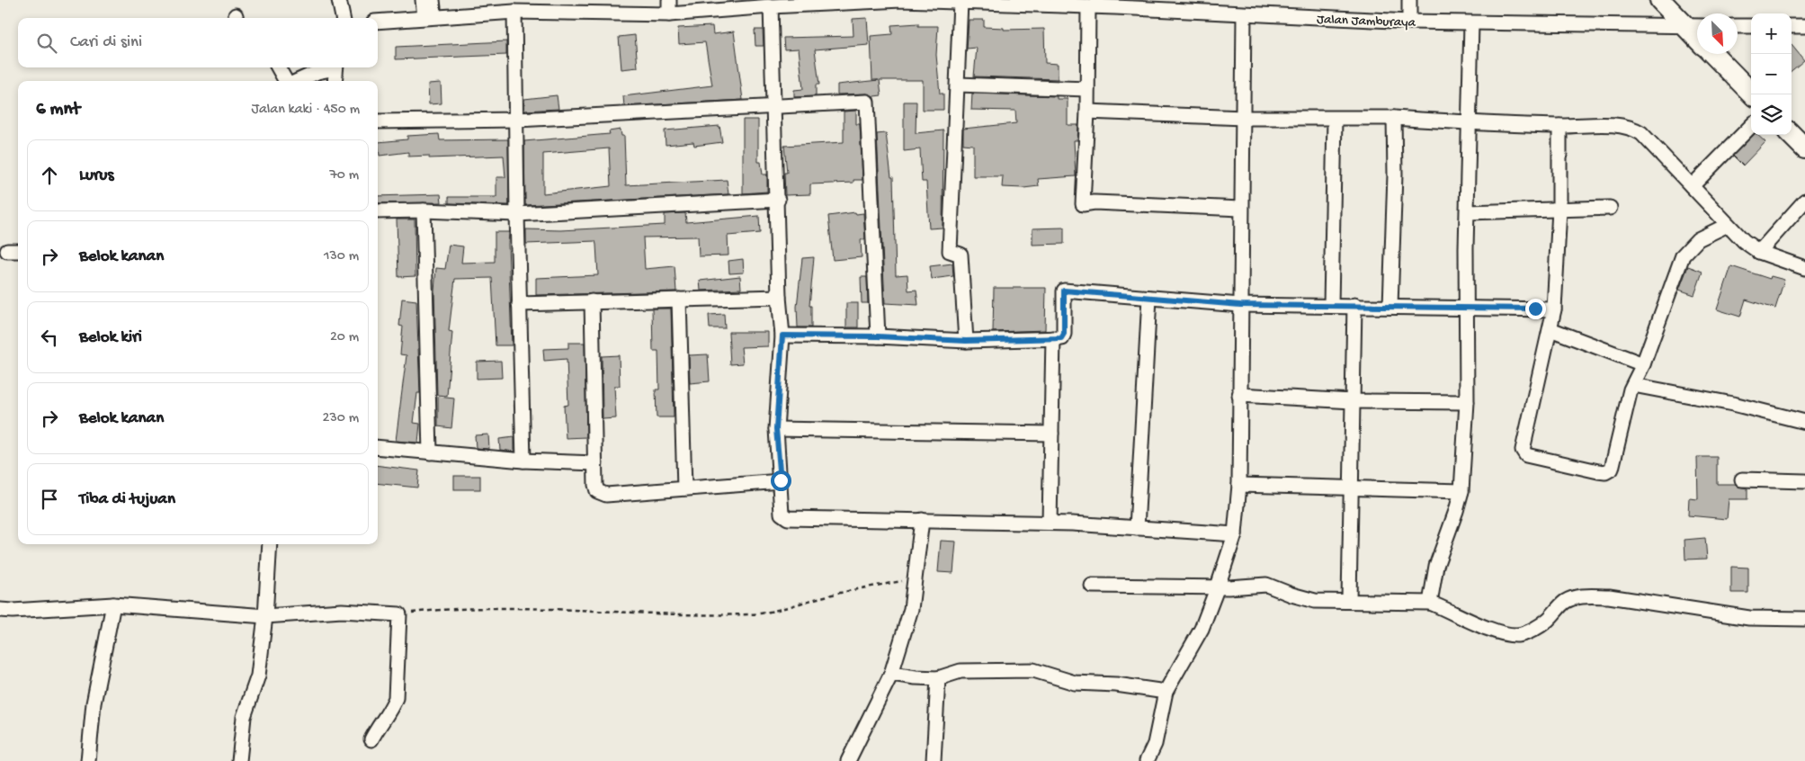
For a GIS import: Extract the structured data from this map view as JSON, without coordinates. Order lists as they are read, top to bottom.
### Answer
{
  "streets": {
    "street": ["Jalan Jamburaya"]
  },
  "north": "bottom right",
  "page": {
    "map_buttons": ["+", "−"],
    "search": "Cari di sini",
    "heading": ["6 mnt", "Jalan kaki · 450 m"],
    "list": [
      ["Lurus", "70 m"],
      ["Belok kanan", "130 m"],
      ["Belok kiri", "20 m"],
      ["Belok kanan", "230 m"],
      "Tiba di tujuan"
    ]
  }
}
